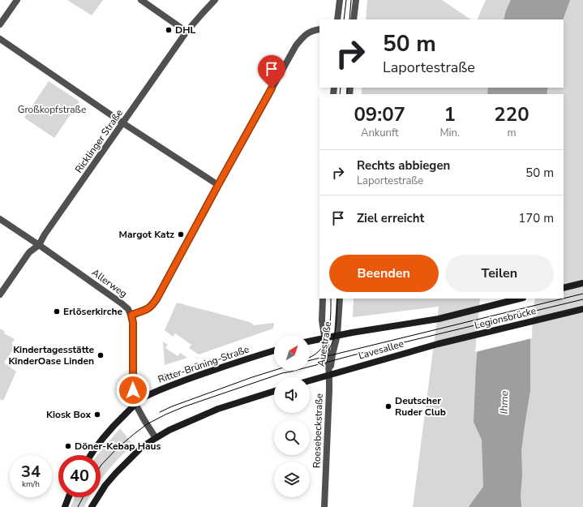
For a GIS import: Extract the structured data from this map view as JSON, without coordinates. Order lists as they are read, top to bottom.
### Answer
{
  "streets": {
    "main road": ["Legionsbrücke", "Lavesallee", "Ritter-Brüning-Straße"],
    "street": [
      "Ricklinger Straße",
      "Allerweg",
      "Auestraße",
      "Roesebeckstraße"
    ]
  },
  "crossings": [
    ["Ricklinger Straße", "Allerweg"],
    ["Legionsbrücke", "Lavesallee"],
    ["Auestraße", "Lavesallee"],
    ["Auestraße", "Roesebeckstraße"],
    ["Lavesallee", "Roesebeckstraße"]
  ],
  "water": ["Ihme"],
  "parks": ["Großkopfstraße"],
  "places": [
    "DHL",
    "Margot Katz",
    "Erlöserkirche",
    "Kindertagesstätte KinderOase Linden",
    "Deutscher Ruder Club",
    "Kiosk Box",
    "Döner-Kebap Haus"
  ],
  "north": "top right",
  "page": {
    "turn": ["50 m", "Laportestraße"],
    "eta": [
      "09:07",
      "Ankunft",
      "1",
      "Min.",
      "220",
      "m"
    ],
    "list": [
      {
        "name": "Rechts abbiegen",
        "note": "Laportestraße",
        "value": "50 m"
      },
      {
        "name": "Ziel erreicht",
        "value": "170 m"
      }
    ],
    "buttons": ["Beenden", "Teilen"],
    "speed": "34 km/h",
    "limit": "40"
  }
}
